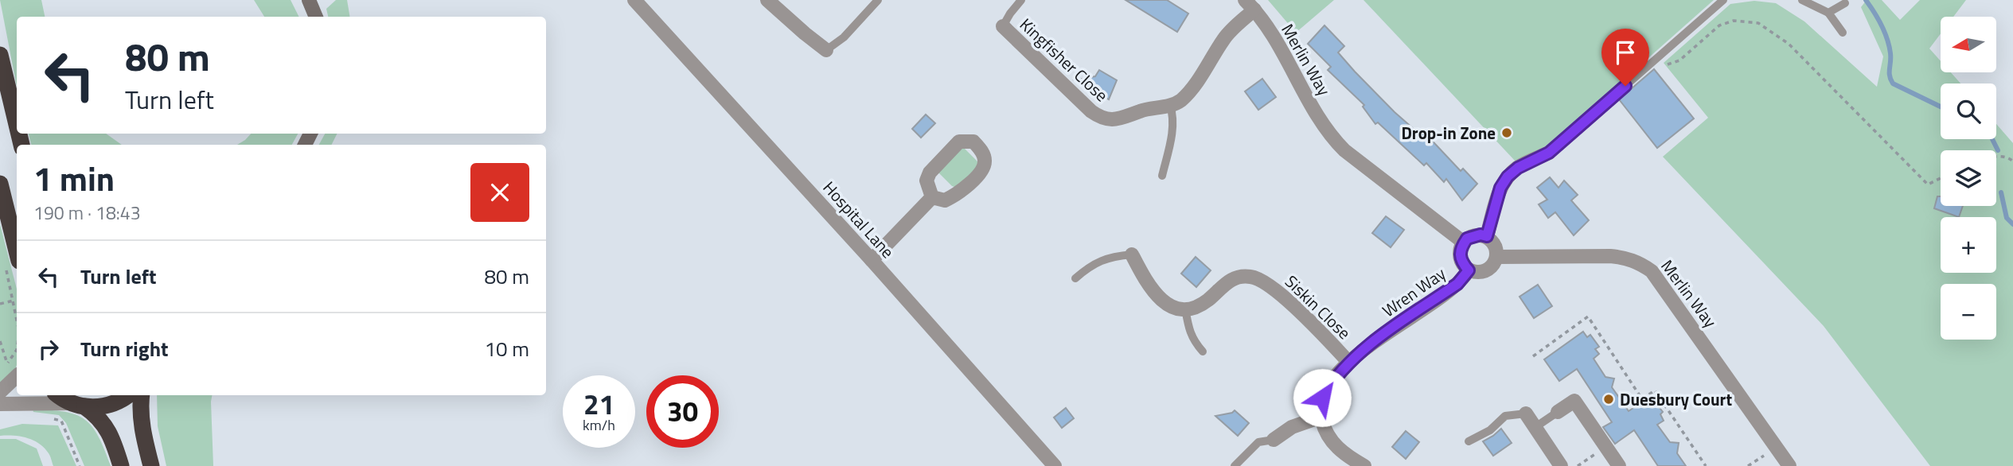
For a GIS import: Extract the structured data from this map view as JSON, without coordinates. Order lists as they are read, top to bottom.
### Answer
{
  "streets": {
    "street": [
      "Kingfisher Close",
      "Merlin Way",
      "Hospital Lane",
      "Wren Way",
      "Siskin Close"
    ]
  },
  "crossings": [
    ["Merlin Way", "Wren Way"],
    ["Wren Way", "Siskin Close"]
  ],
  "places": ["Drop-in Zone", "Duesbury Court"],
  "north": "left",
  "page": {
    "map_buttons": ["+", "−"],
    "turn": ["80 m", "Turn left"],
    "heading": ["1 min", "190 m · 18:43"],
    "list": [
      {
        "name": "Turn left",
        "value": "80 m"
      },
      {
        "name": "Turn right",
        "value": "10 m"
      }
    ],
    "speed": "21 km/h",
    "limit": "30"
  }
}
